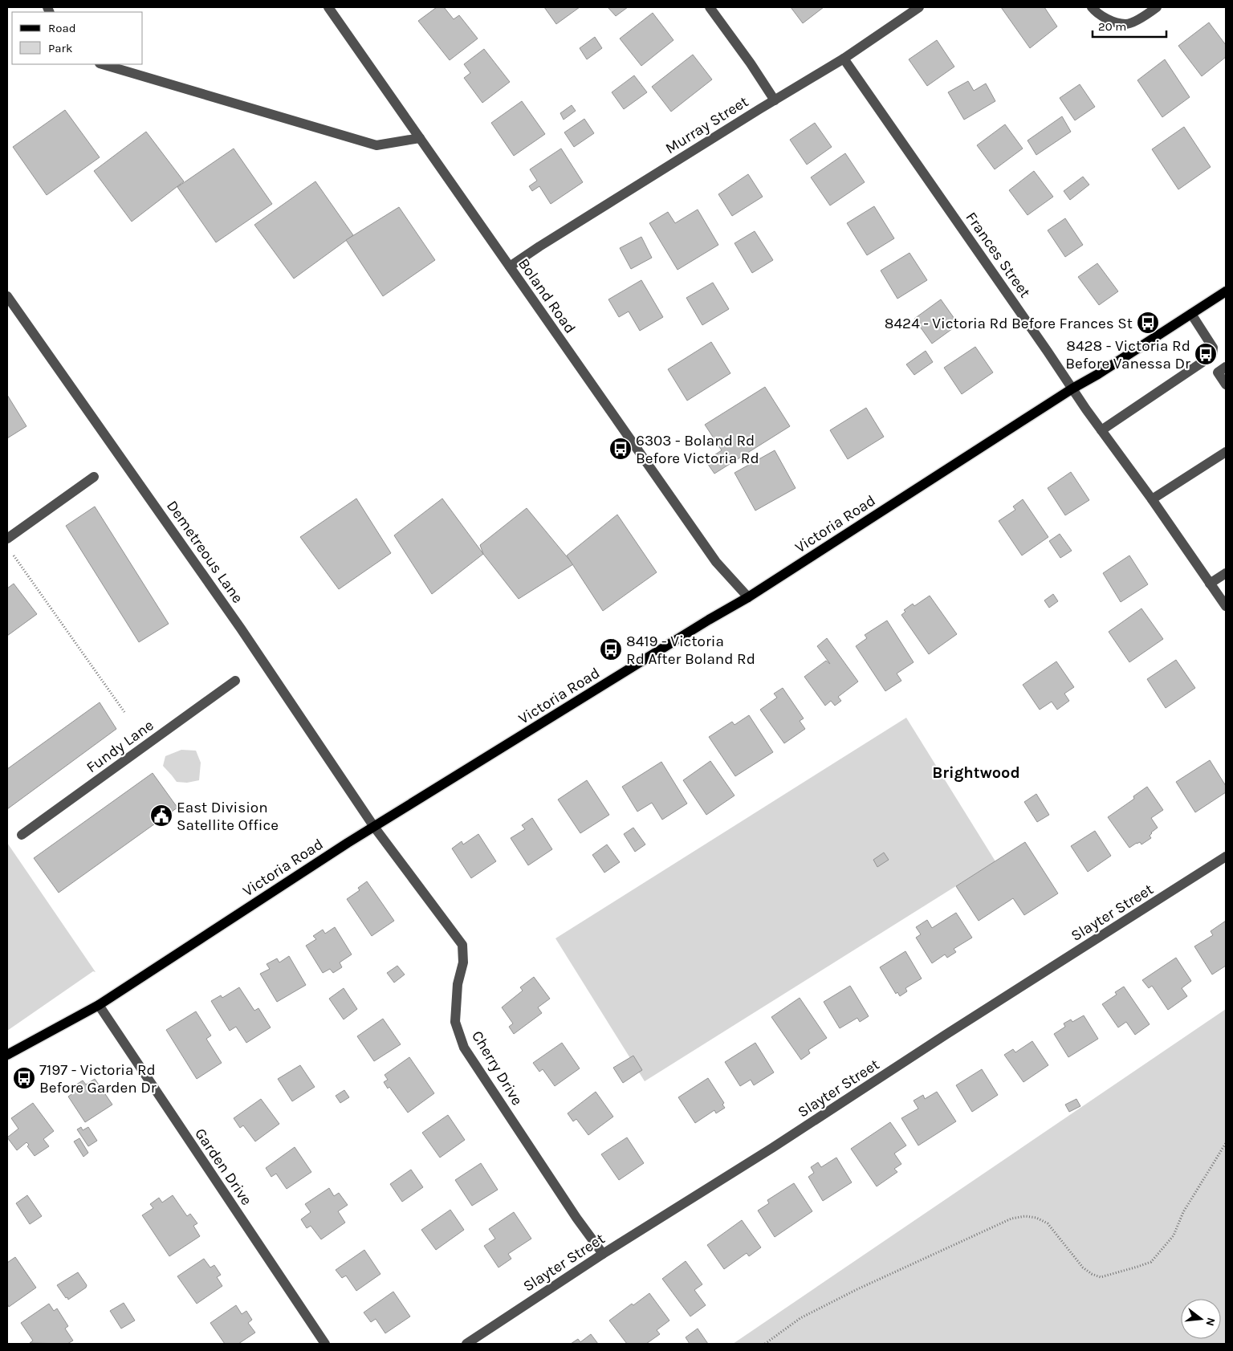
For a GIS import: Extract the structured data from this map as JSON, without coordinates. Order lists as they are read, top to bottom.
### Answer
{
  "streets": {
    "main road": ["Victoria Road"],
    "street": [
      "Murray Street",
      "Frances Street",
      "Boland Road",
      "Demetreous Lane",
      "Fundy Lane",
      "Slayter Street",
      "Cherry Drive",
      "Garden Drive"
    ]
  },
  "crossings": [
    ["Murray Street", "Frances Street"],
    ["Murray Street", "Boland Road"],
    ["Frances Street", "Victoria Road"],
    ["Boland Road", "Victoria Road"],
    ["Victoria Road", "Demetreous Lane"],
    ["Victoria Road", "Cherry Drive"],
    ["Victoria Road", "Garden Drive"],
    ["Demetreous Lane", "Cherry Drive"],
    ["Slayter Street", "Cherry Drive"]
  ],
  "districts": ["Brightwood"],
  "places": {
    "bus stop": [
      "8424 - Victoria Rd Before Frances St",
      "8428 - Victoria Rd Before Vanessa Dr",
      "6303 - Boland Rd Before Victoria Rd",
      "8419 - Victoria Rd After Boland Rd",
      "7197 - Victoria Rd Before Garden Dr"
    ],
    "public building": ["East Division Satellite Office"]
  },
  "legend": ["Road", "Park"],
  "scale_bar": "20 m",
  "north": "right"
}
